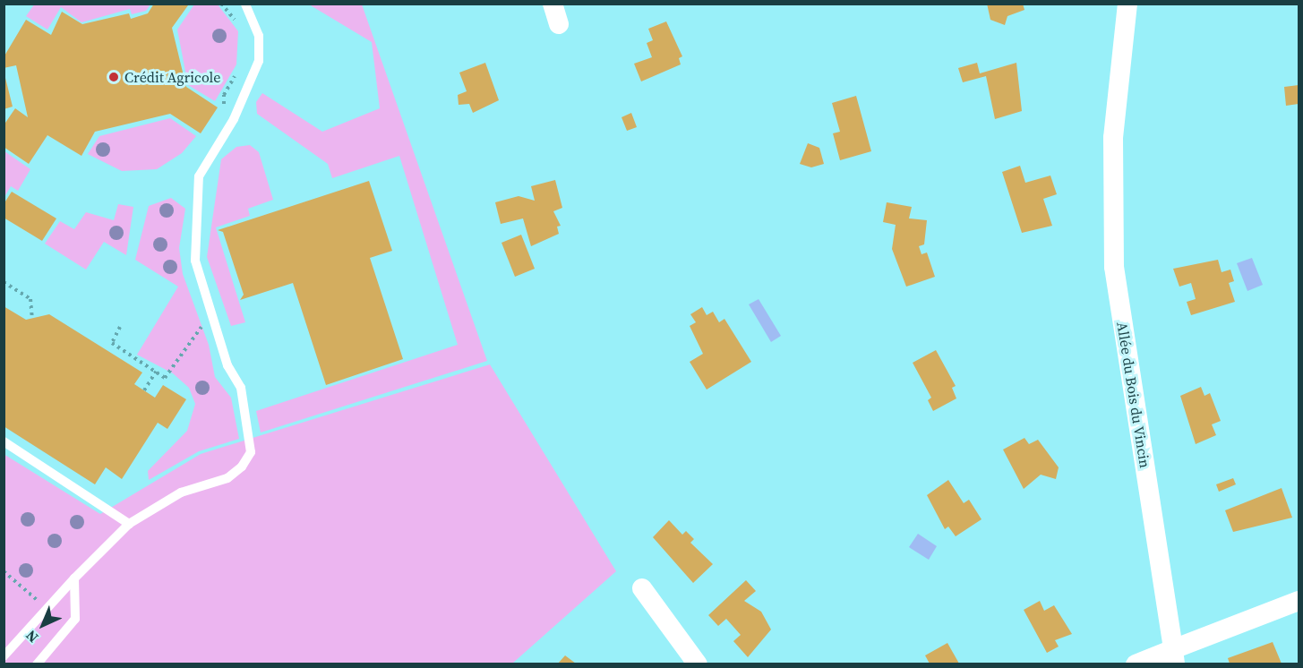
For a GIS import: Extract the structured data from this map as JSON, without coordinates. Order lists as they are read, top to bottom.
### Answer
{
  "streets": {
    "street": ["Allée du Bois du Vincin"]
  },
  "places": ["Crédit Agricole"],
  "north": "bottom left"
}
